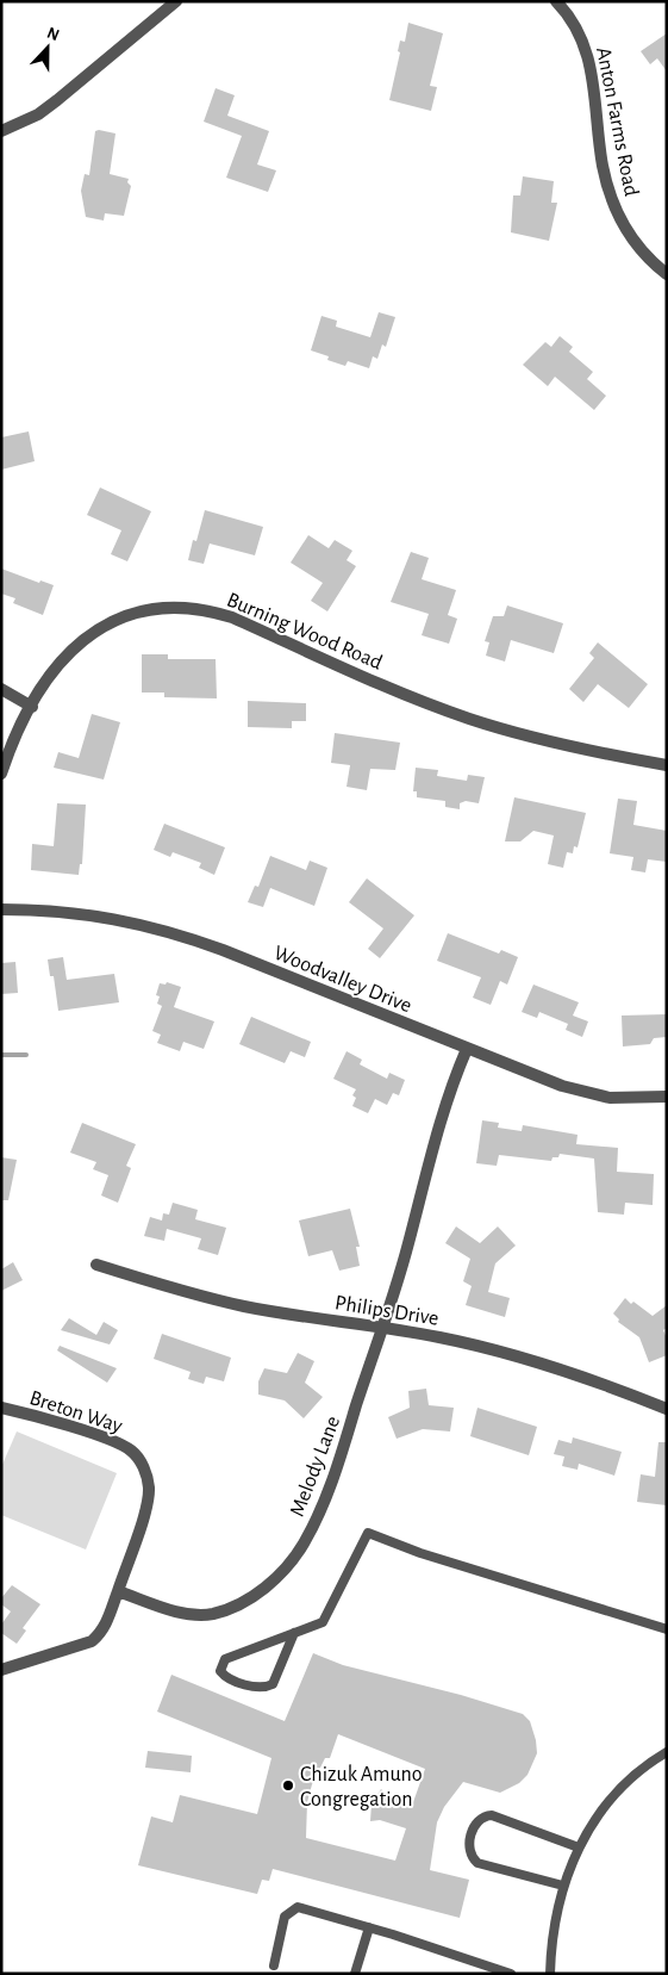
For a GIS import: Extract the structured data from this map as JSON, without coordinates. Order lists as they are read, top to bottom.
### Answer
{
  "streets": {
    "street": [
      "Anton Farms Road",
      "Burning Wood Road",
      "Woodvalley Drive",
      "Philips Drive",
      "Breton Way",
      "Melody Lane"
    ]
  },
  "crossings": [
    ["Woodvalley Drive", "Melody Lane"],
    ["Philips Drive", "Melody Lane"],
    ["Breton Way", "Melody Lane"]
  ],
  "places": ["Chizuk Amuno Congregation"],
  "north": "top"
}
